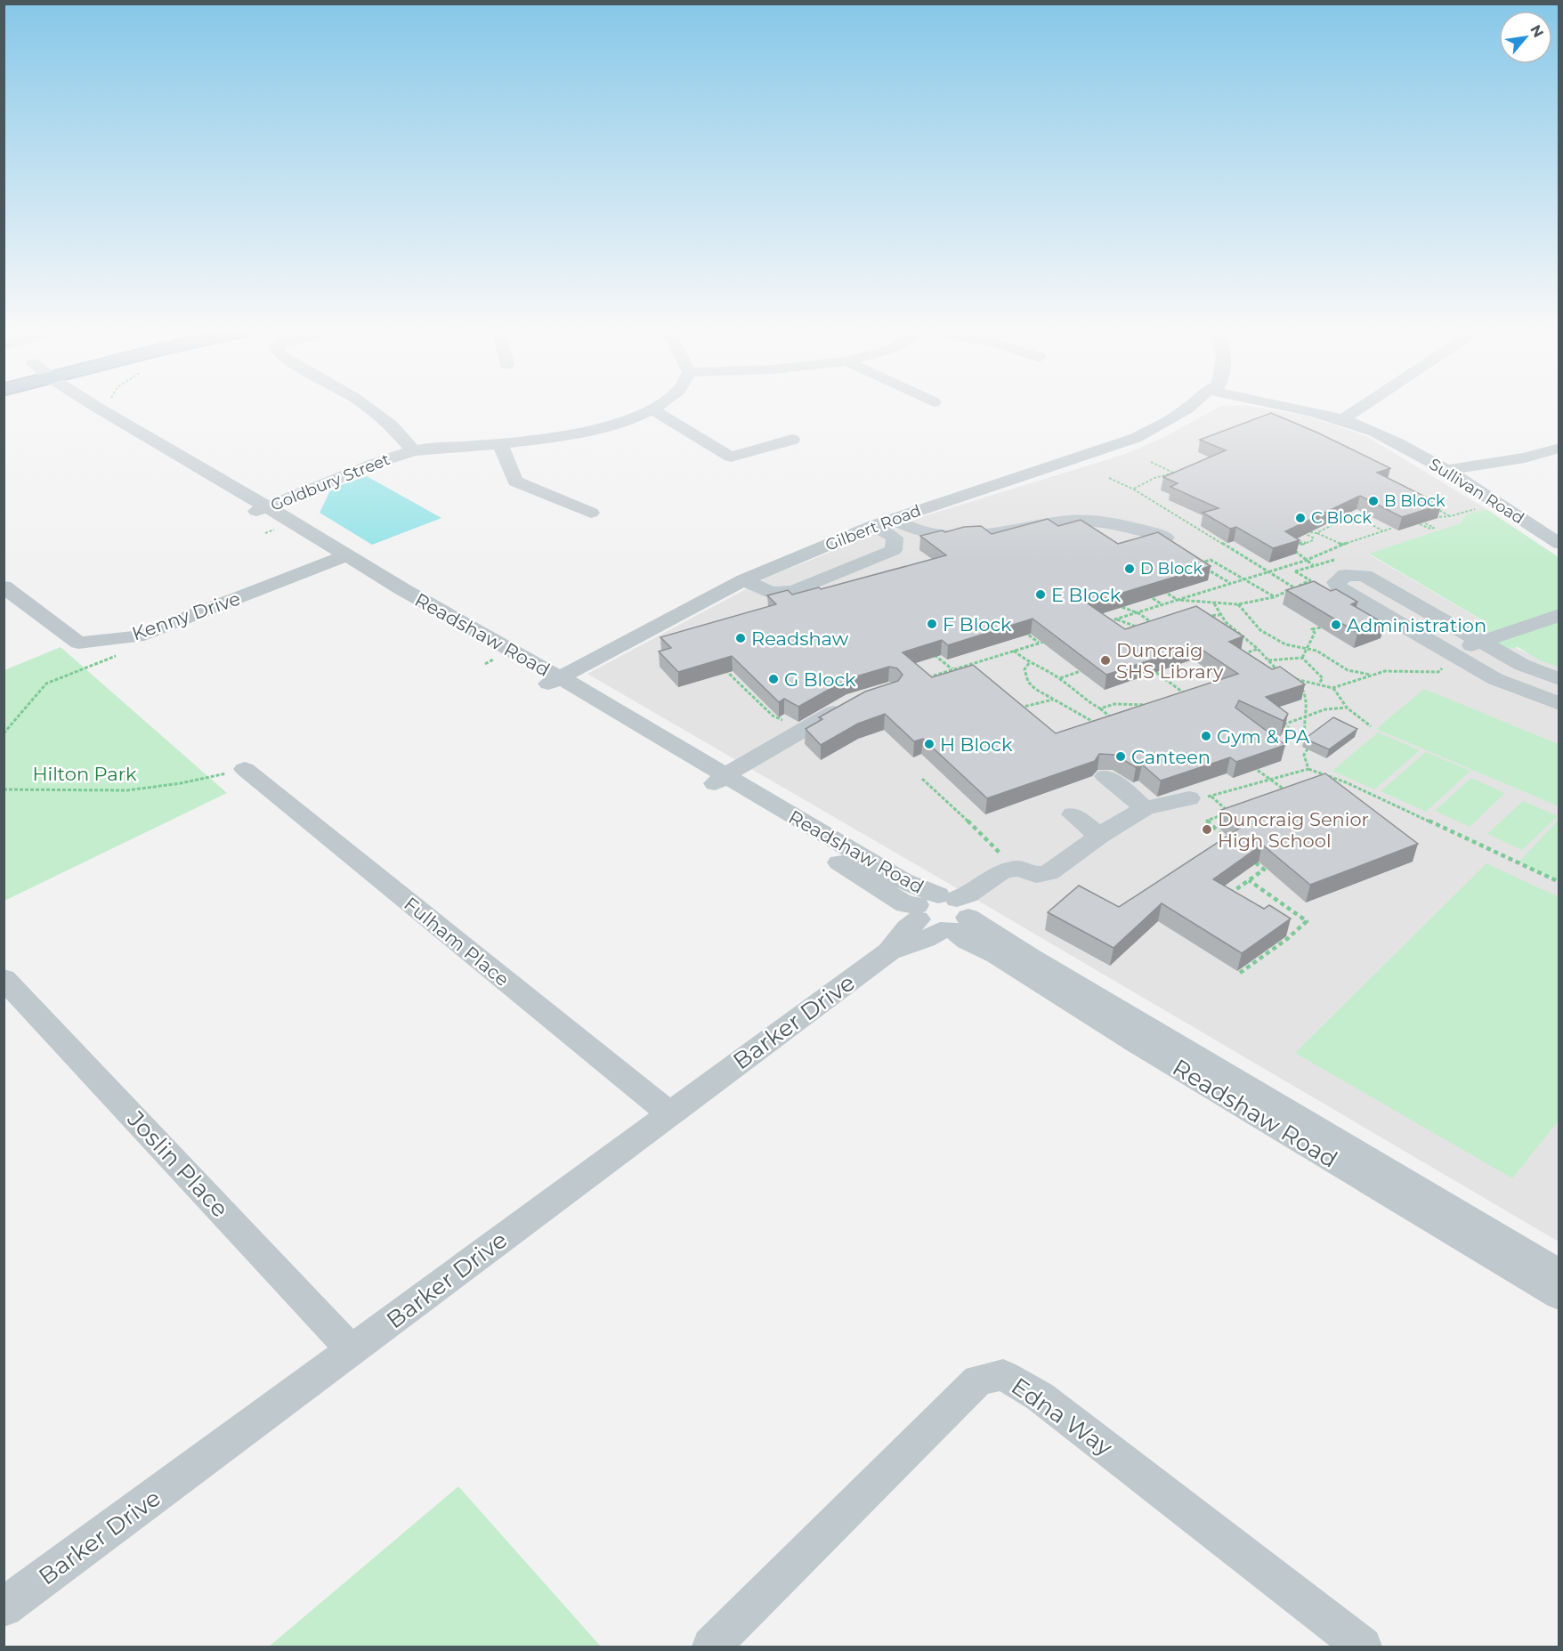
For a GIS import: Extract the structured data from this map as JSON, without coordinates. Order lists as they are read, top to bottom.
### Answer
{
  "streets": {
    "street": [
      "Goldbury Street",
      "Sullivan Road",
      "Gilbert Road",
      "Kenny Drive",
      "Readshaw Road",
      "Fulham Place",
      "Barker Drive",
      "Joslin Place",
      "Edna Way"
    ]
  },
  "crossings": [
    ["Goldbury Street", "Readshaw Road"],
    ["Gilbert Road", "Readshaw Road"],
    ["Kenny Drive", "Readshaw Road"],
    ["Readshaw Road", "Barker Drive"],
    ["Fulham Place", "Barker Drive"],
    ["Barker Drive", "Joslin Place"]
  ],
  "parks": ["Hilton Park"],
  "places": [
    "B Block",
    "C Block",
    "D Block",
    "E Block",
    "F Block",
    "Administration",
    "Readshaw",
    "Duncraig SHS Library",
    "G Block",
    "Gym & PA",
    "H Block",
    "Canteen",
    "Duncraig Senior High School"
  ],
  "north": "top right"
}
